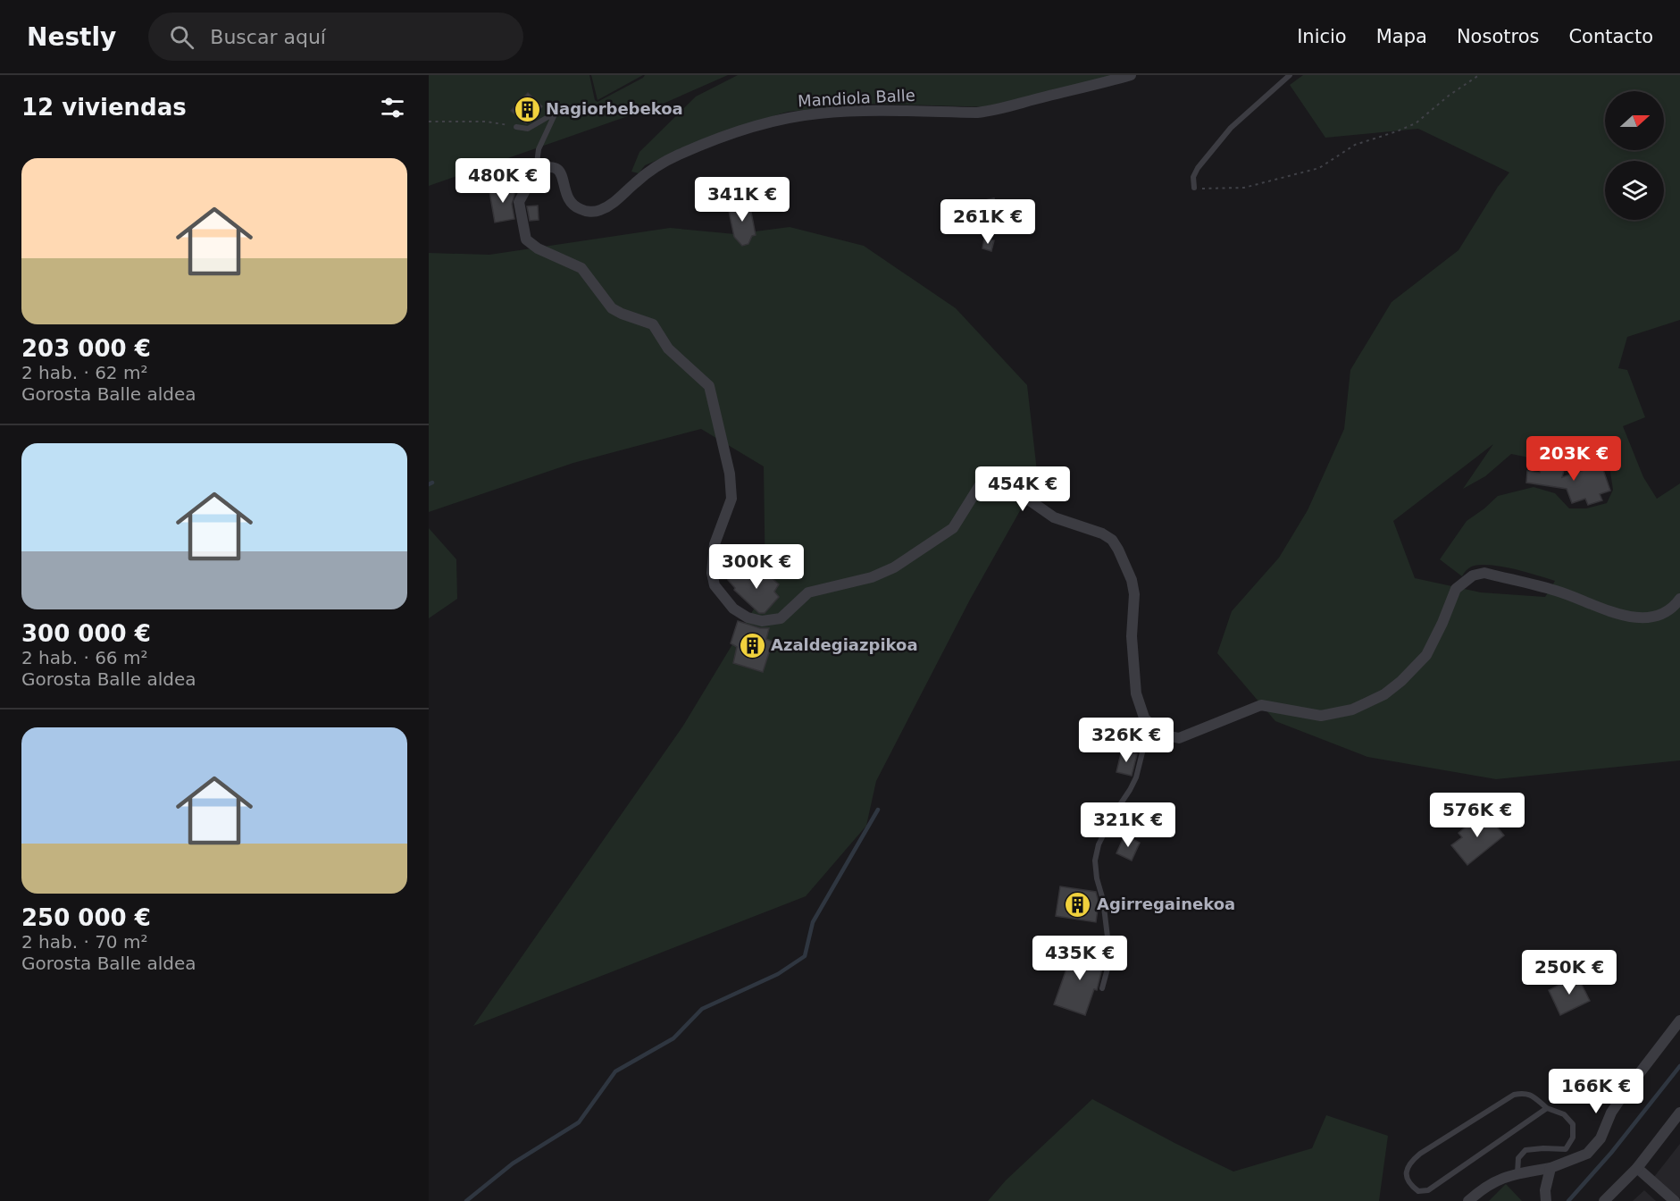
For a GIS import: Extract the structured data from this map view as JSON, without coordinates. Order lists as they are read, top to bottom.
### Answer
{
  "streets": {
    "street": ["Mandiola Balle"]
  },
  "places": {
    "building": ["Nagiorbebekoa", "Azaldegiazpikoa", "Agirregainekoa"]
  },
  "north": "right",
  "page": {
    "header": "Nestly",
    "search": "Buscar aquí",
    "nav": [
      "Inicio",
      "Mapa",
      "Nosotros",
      "Contacto"
    ],
    "heading": "12 viviendas",
    "list": [
      {
        "name": "203 000 €",
        "note": "2 hab. · 62 m² · Gorosta Balle aldea"
      },
      {
        "name": "300 000 €",
        "note": "2 hab. · 66 m² · Gorosta Balle aldea"
      },
      {
        "name": "250 000 €",
        "note": "2 hab. · 70 m² · Gorosta Balle aldea"
      }
    ],
    "price": [
      "480K €",
      "341K €",
      "261K €",
      "203K €",
      "454K €",
      "300K €",
      "326K €",
      "576K €",
      "321K €",
      "435K €",
      "250K €",
      "166K €"
    ]
  }
}
